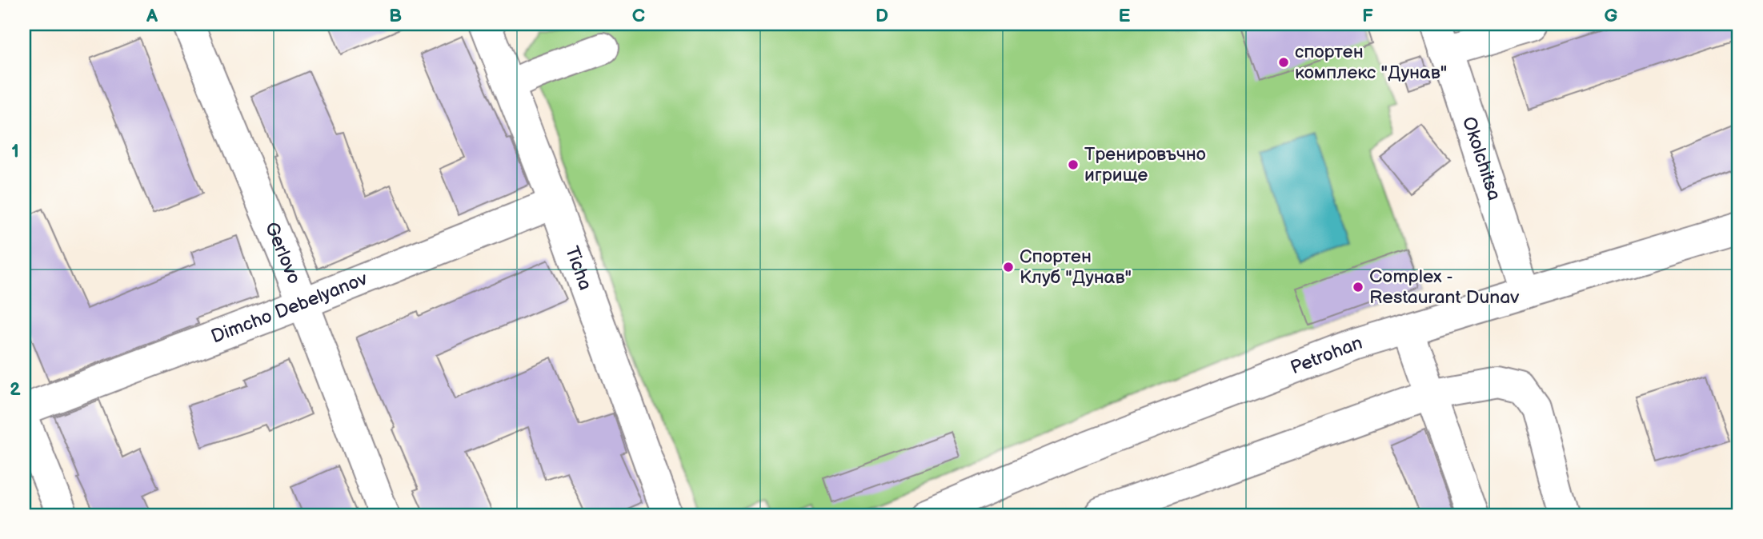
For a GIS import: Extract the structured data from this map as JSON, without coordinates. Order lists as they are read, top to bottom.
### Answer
{
  "streets": {
    "street": [
      "Okolchitsa",
      "Gerlovo",
      "Ticha",
      "Dimcho Debelyanov",
      "Petrohan"
    ]
  },
  "crossings": [
    ["Okolchitsa", "Petrohan"],
    ["Gerlovo", "Dimcho Debelyanov"],
    ["Ticha", "Dimcho Debelyanov"]
  ],
  "places": [
    "спортен комплекс \"Дунав\"",
    "Тренировъчно игрище",
    "Спортен Клуб \"Дунав\"",
    "Complex - Restaurant Dunav"
  ],
  "grid": {
    "columns": [
      "A",
      "B",
      "C",
      "D",
      "E",
      "F",
      "G"
    ],
    "rows": ["1", "2"]
  }
}
